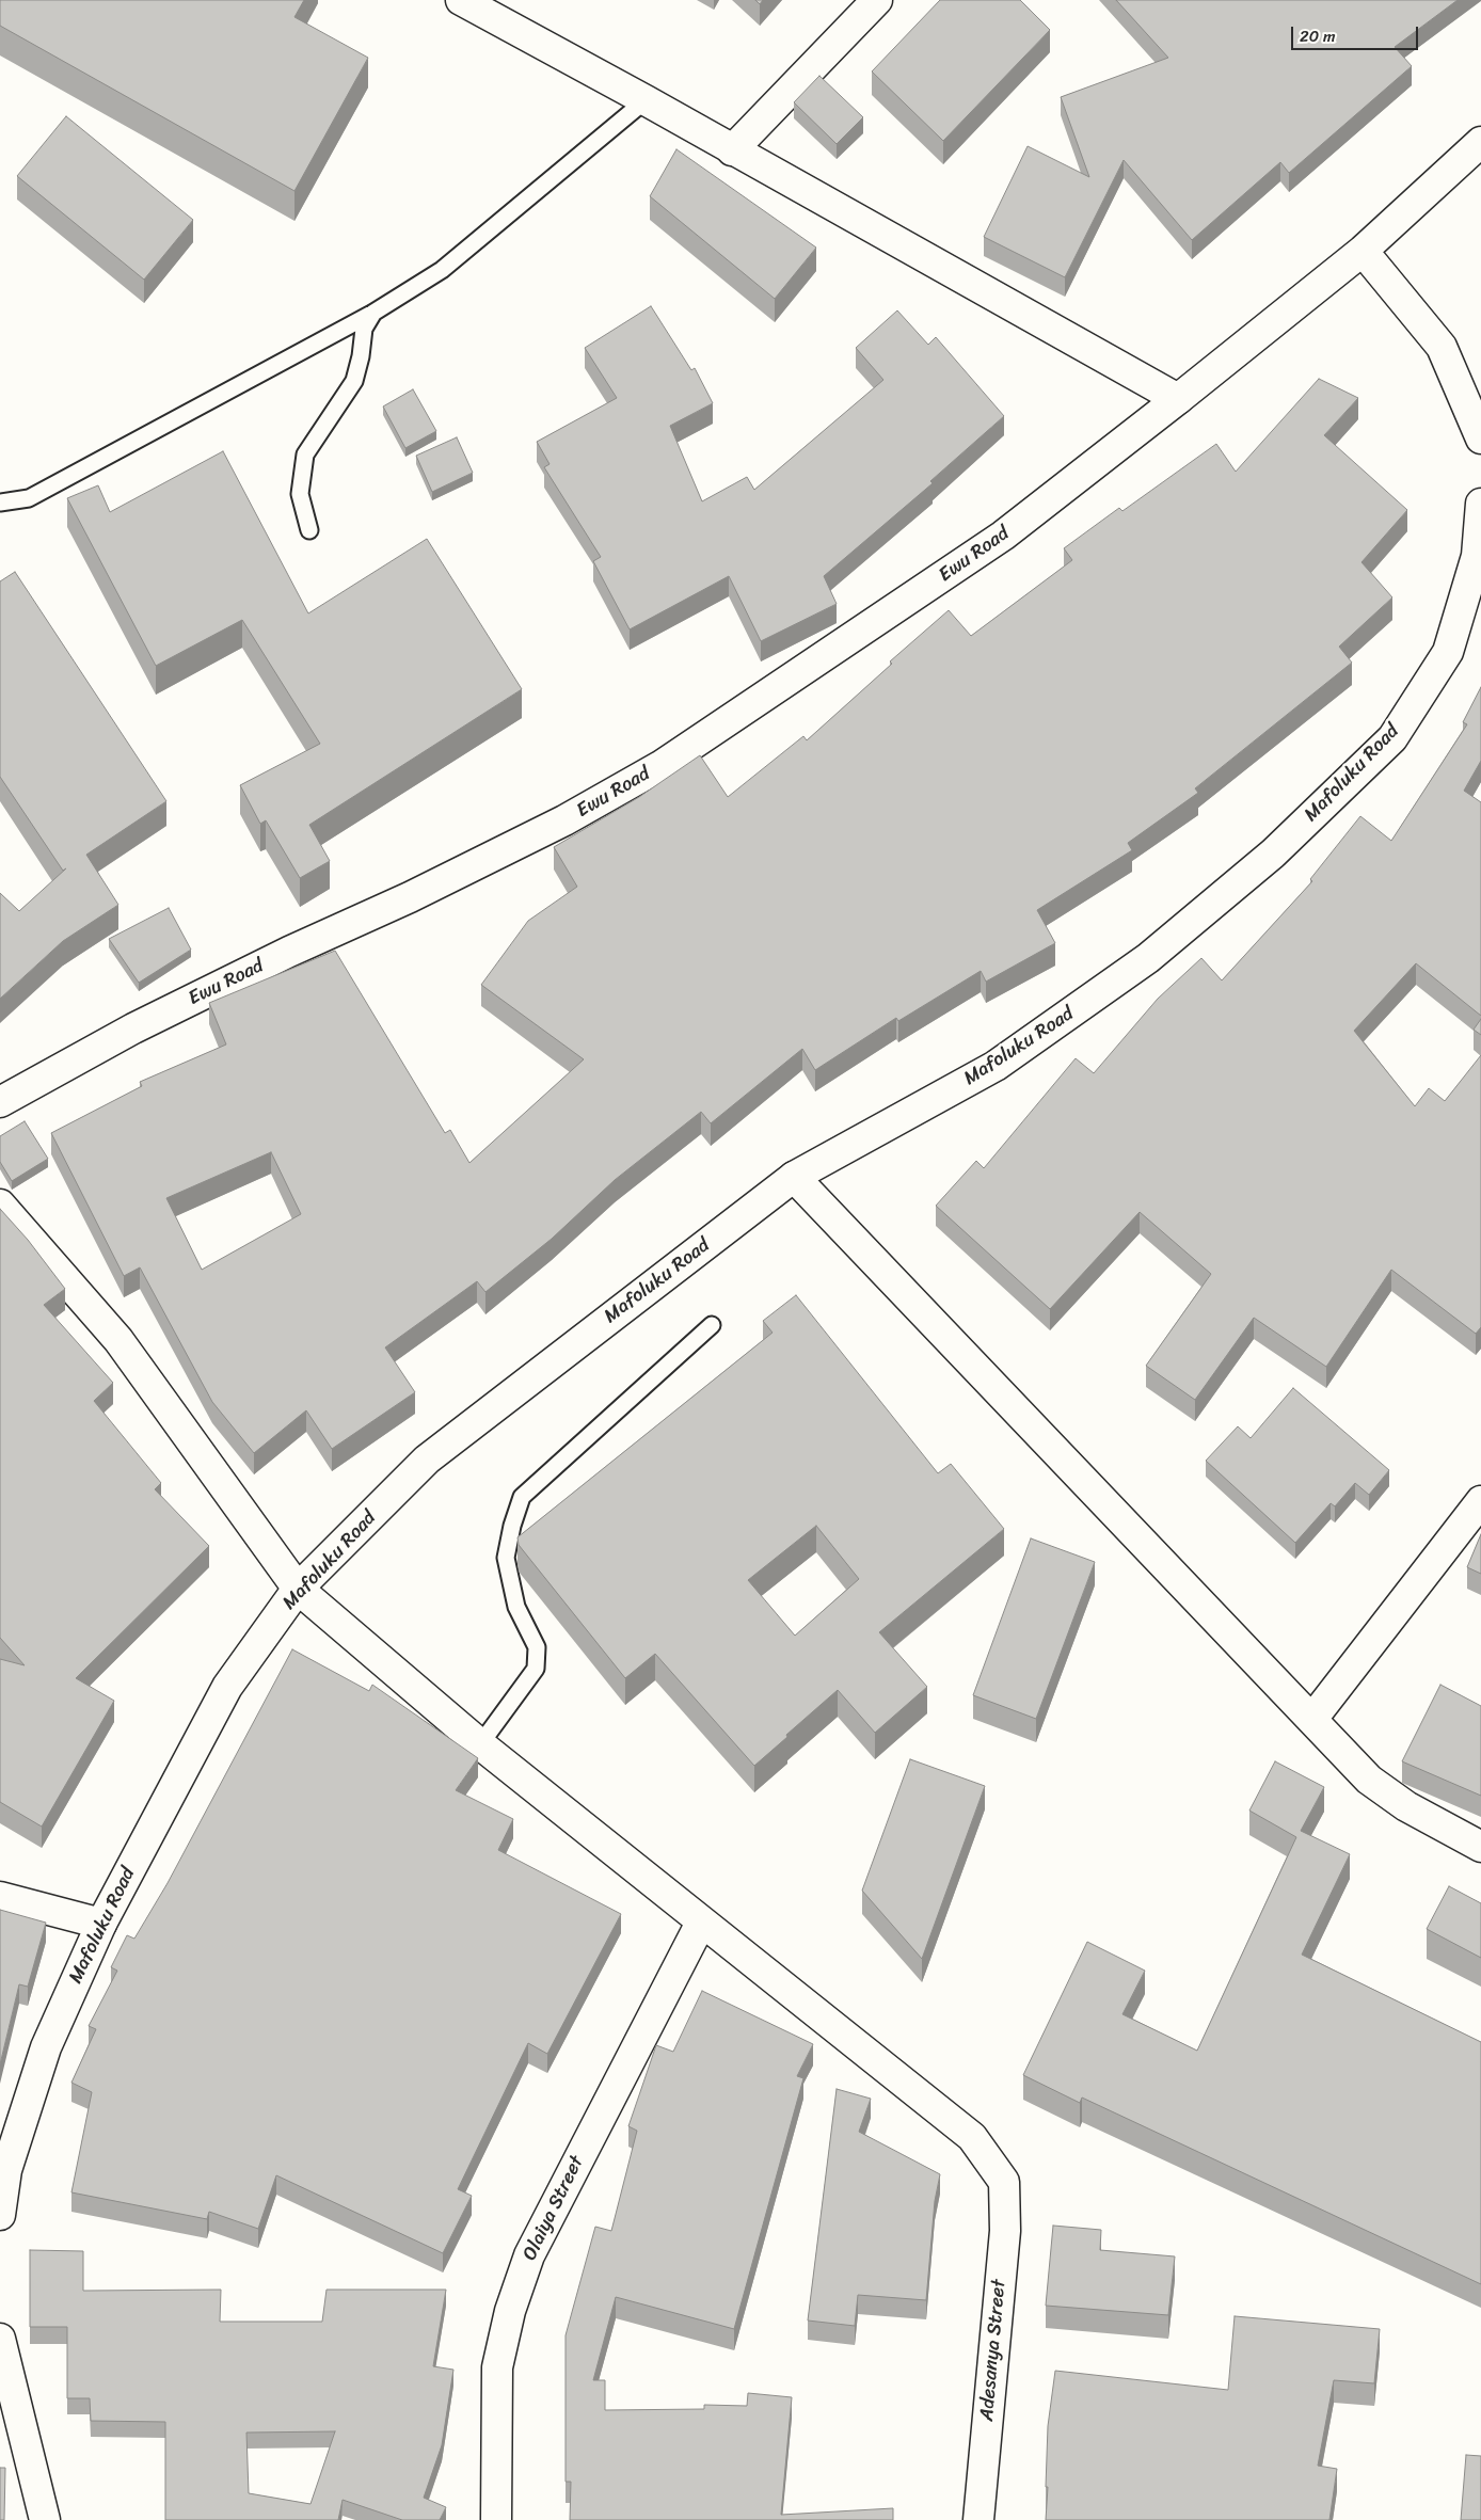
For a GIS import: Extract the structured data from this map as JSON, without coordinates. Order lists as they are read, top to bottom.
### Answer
{
  "streets": {
    "street": [
      "Ewu Road",
      "Mafoluku Road",
      "Olaiya Street",
      "Adesanya Street"
    ]
  },
  "crossings": [
    ["Olaiya Street", "Adesanya Street"]
  ],
  "scale_bar": "20 m"
}
